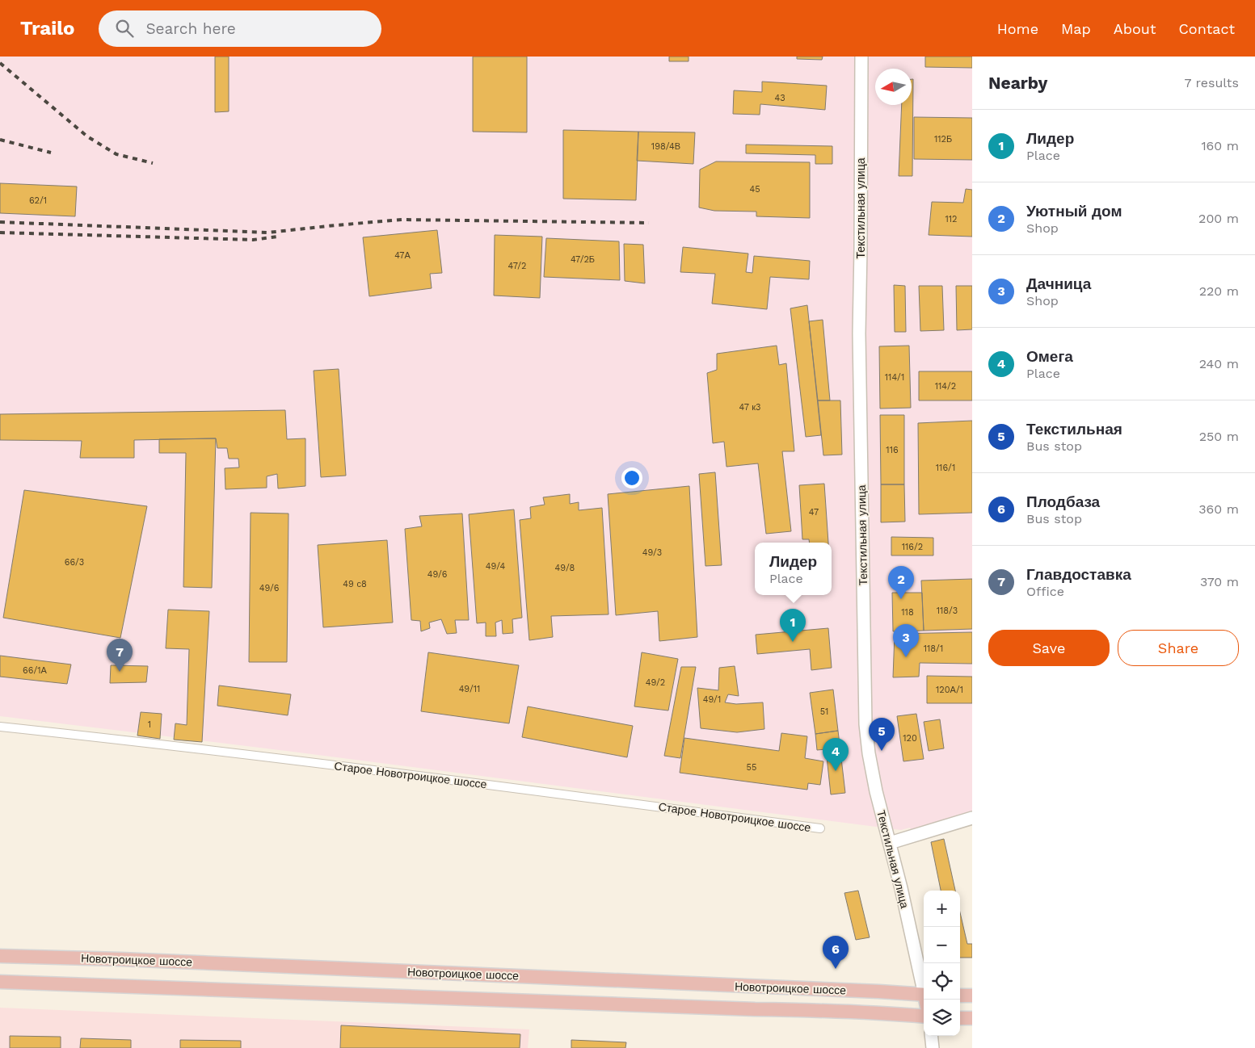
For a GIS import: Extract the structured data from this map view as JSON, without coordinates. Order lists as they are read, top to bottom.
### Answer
{
  "streets": {
    "main road": ["Текстильная улица", "Новотроицкое шоссе"],
    "street": ["Старое Новотроицкое шоссе"]
  },
  "house_numbers": [
    "43",
    "112Б",
    "198/4В",
    "45",
    "62/1",
    "112",
    "47А",
    "47/2Б",
    "47/2",
    "114/1",
    "114/2",
    "47 к3",
    "116",
    "116/1",
    "47",
    "116/2",
    "49/3",
    "66/3",
    "49/4",
    "49/8",
    "49/6",
    "49 с8",
    "49/6",
    "118/3",
    "118",
    "118/1",
    "66/1А",
    "49/2",
    "49/11",
    "120А/1",
    "49/1",
    "51",
    "1",
    "120",
    "55"
  ],
  "north": "left",
  "page": {
    "header": "Trailo",
    "search": "Search here",
    "nav": [
      "Home",
      "Map",
      "About",
      "Contact"
    ],
    "heading": ["Nearby", "7 results"],
    "list": [
      {
        "mark": "1",
        "name": "Лидер",
        "note": "Place",
        "value": "160 m"
      },
      {
        "mark": "2",
        "name": "Уютный дом",
        "note": "Shop",
        "value": "200 m"
      },
      {
        "mark": "3",
        "name": "Дачница",
        "note": "Shop",
        "value": "220 m"
      },
      {
        "mark": "4",
        "name": "Омега",
        "note": "Place",
        "value": "240 m"
      },
      {
        "mark": "5",
        "name": "Текстильная",
        "note": "Bus stop",
        "value": "250 m"
      },
      {
        "mark": "6",
        "name": "Плодбаза",
        "note": "Bus stop",
        "value": "360 m"
      },
      {
        "mark": "7",
        "name": "Главдоставка",
        "note": "Office",
        "value": "370 m"
      }
    ],
    "popup": ["Лидер", "Place"],
    "pins": [
      "2",
      "1",
      "3",
      "7",
      "5",
      "4",
      "6"
    ],
    "buttons": ["Save", "Share"],
    "map_buttons": ["+", "−"]
  }
}
